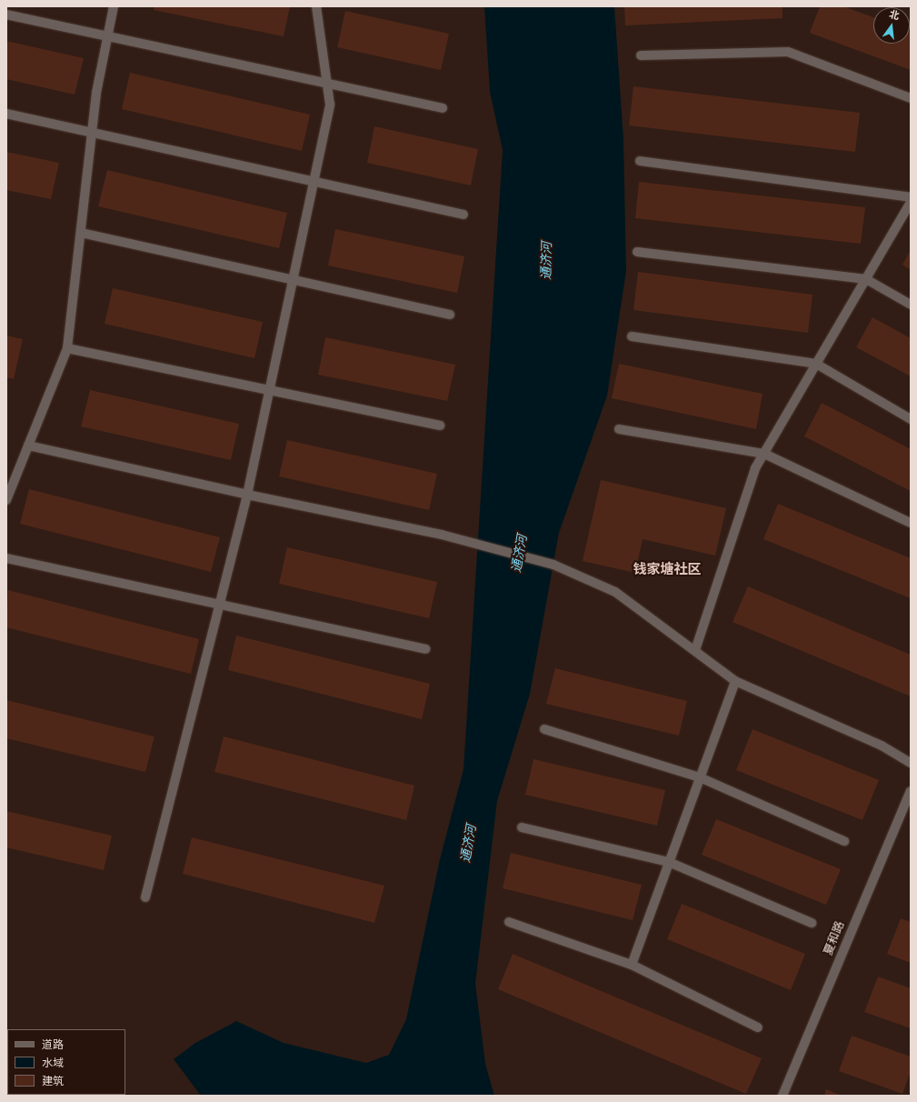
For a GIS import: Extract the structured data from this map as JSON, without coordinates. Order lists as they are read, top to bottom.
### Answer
{
  "streets": {
    "street": ["夏和路"]
  },
  "districts": ["钱家塘社区"],
  "water": ["通济河"],
  "legend": ["道路", "水域", "建筑"],
  "north": "top"
}
